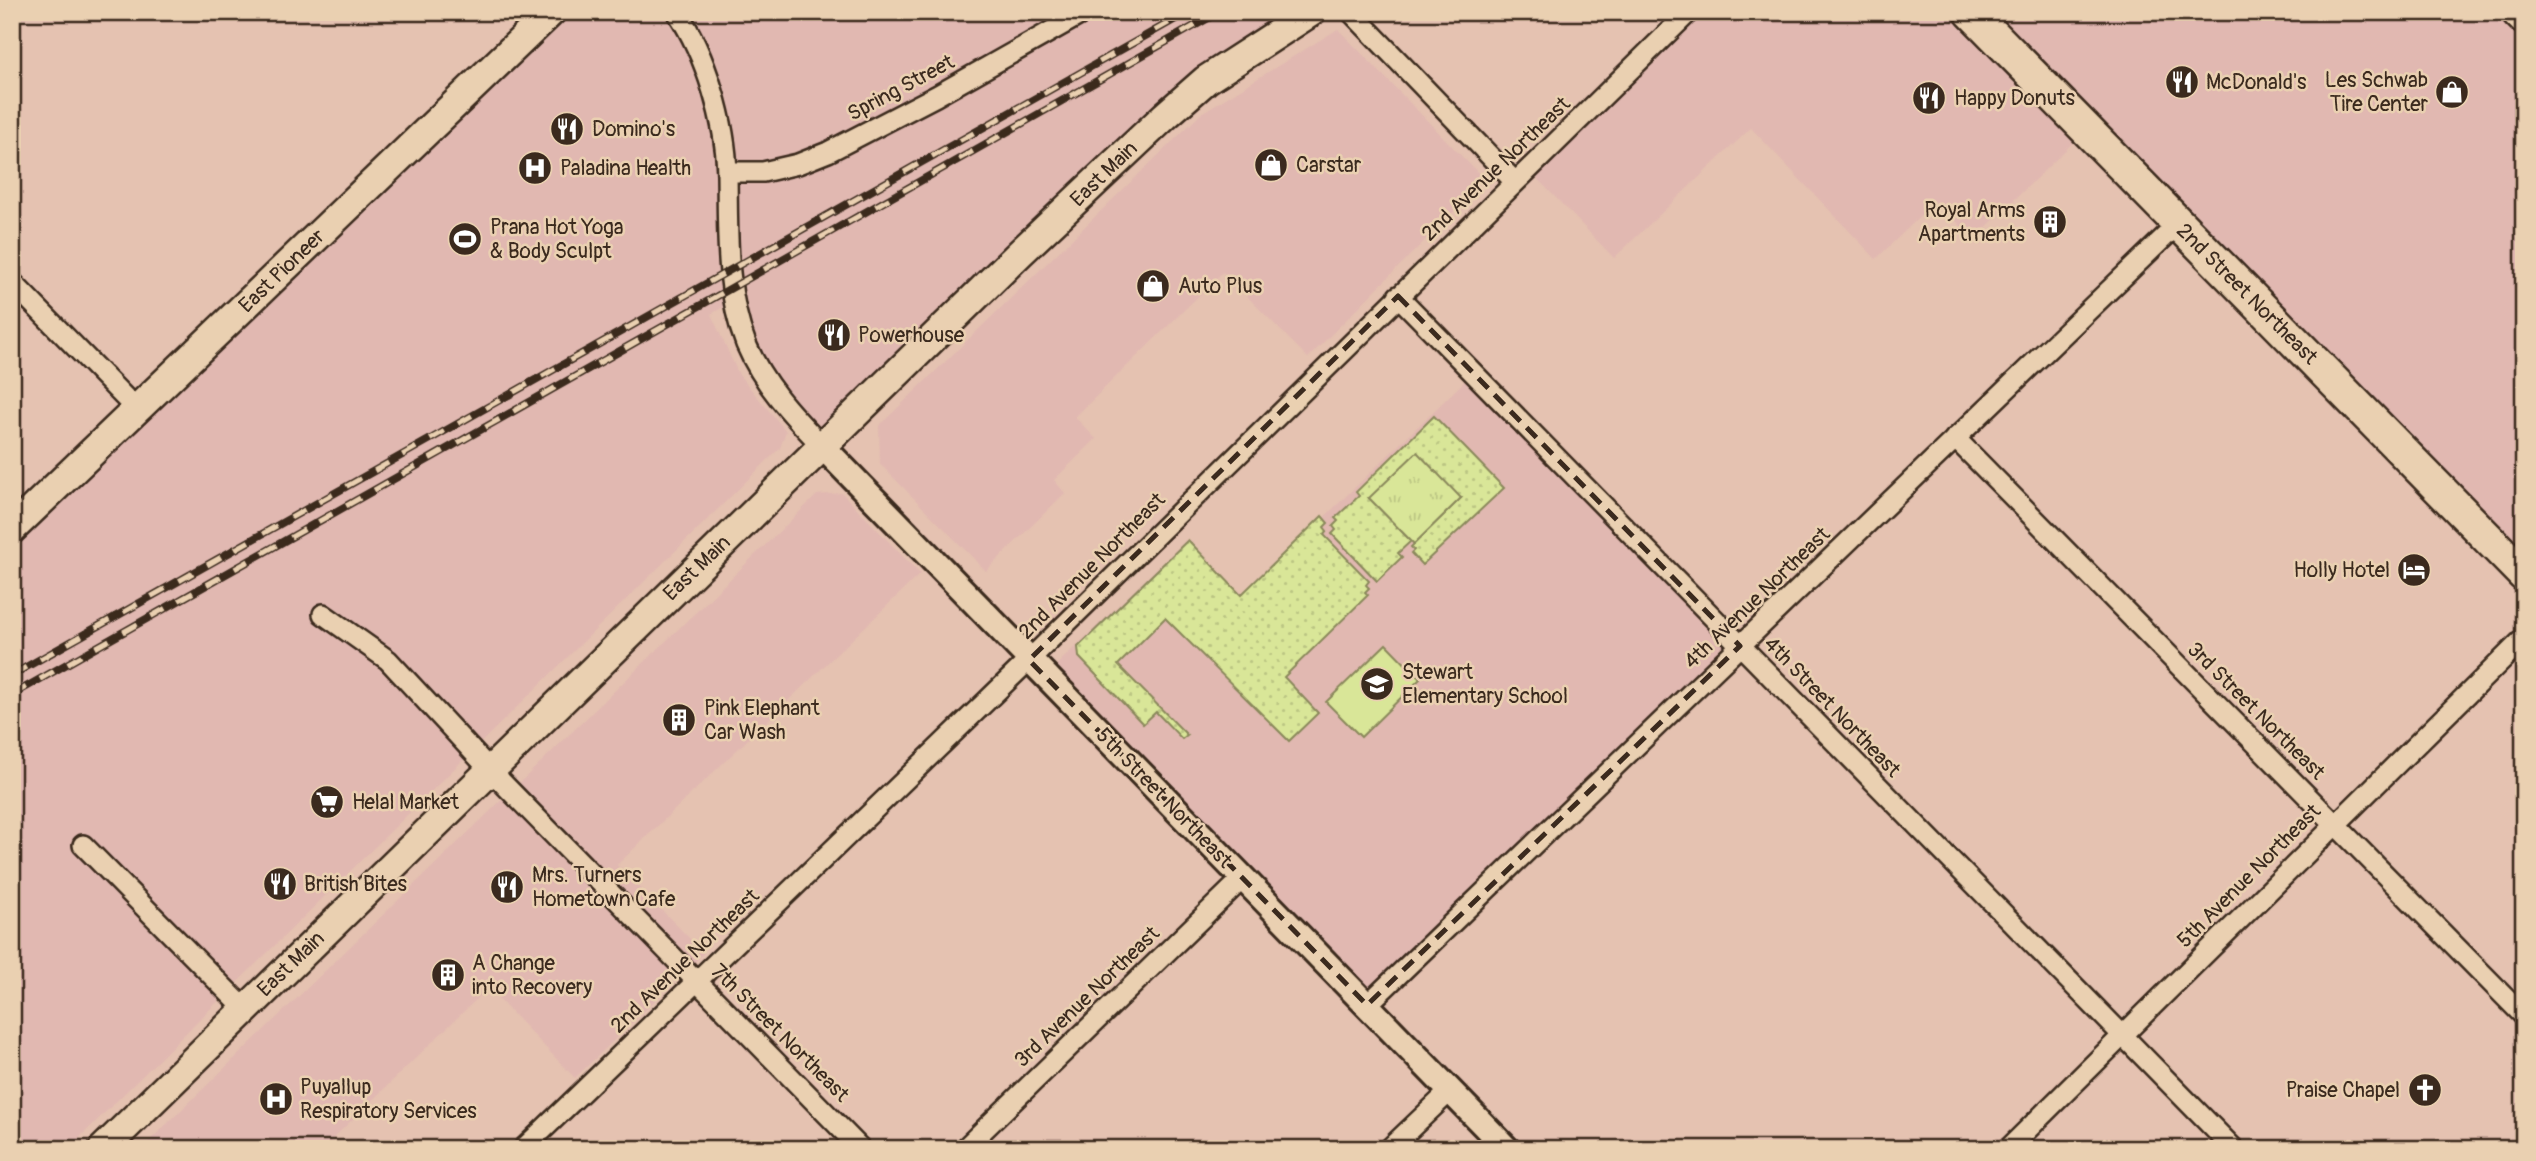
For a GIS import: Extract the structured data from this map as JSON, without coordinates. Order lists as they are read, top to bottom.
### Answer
{
  "streets": {
    "main road": ["East Main", "East Pioneer", "2nd Street Northeast"],
    "street": [
      "Spring Street",
      "2nd Avenue Northeast",
      "4th Avenue Northeast",
      "4th Street Northeast",
      "3rd Street Northeast",
      "5th Street Northeast",
      "5th Avenue Northeast",
      "3rd Avenue Northeast",
      "7th Street Northeast"
    ]
  },
  "crossings": [
    ["2nd Avenue Northeast", "4th Street Northeast"],
    ["2nd Avenue Northeast", "5th Street Northeast"],
    ["2nd Avenue Northeast", "7th Street Northeast"],
    ["East Main", "5th Street Northeast"],
    ["East Main", "7th Street Northeast"],
    ["2nd Street Northeast", "4th Avenue Northeast"],
    ["4th Avenue Northeast", "4th Street Northeast"],
    ["4th Avenue Northeast", "3rd Street Northeast"],
    ["4th Avenue Northeast", "5th Street Northeast"],
    ["4th Street Northeast", "5th Avenue Northeast"],
    ["3rd Street Northeast", "5th Avenue Northeast"],
    ["5th Street Northeast", "3rd Avenue Northeast"]
  ],
  "places": {
    "restaurant": [
      "McDonald's",
      "Happy Donuts",
      "Domino's",
      "Powerhouse",
      "British Bites",
      "Mrs. Turners Hometown Cafe"
    ],
    "shop": ["Les Schwab Tire Center", "Carstar", "Auto Plus"],
    "hospital": ["Paladina Health", "Puyallup Respiratory Services"],
    "building": ["Royal Arms Apartments", "Pink Elephant Car Wash", "A Change into Recovery"],
    "sports": ["Prana Hot Yoga & Body Sculpt"],
    "hotel": ["Holly Hotel"],
    "school or university": ["Stewart Elementary School"],
    "supermarket": ["Helal Market"],
    "church": ["Praise Chapel"]
  }
}
